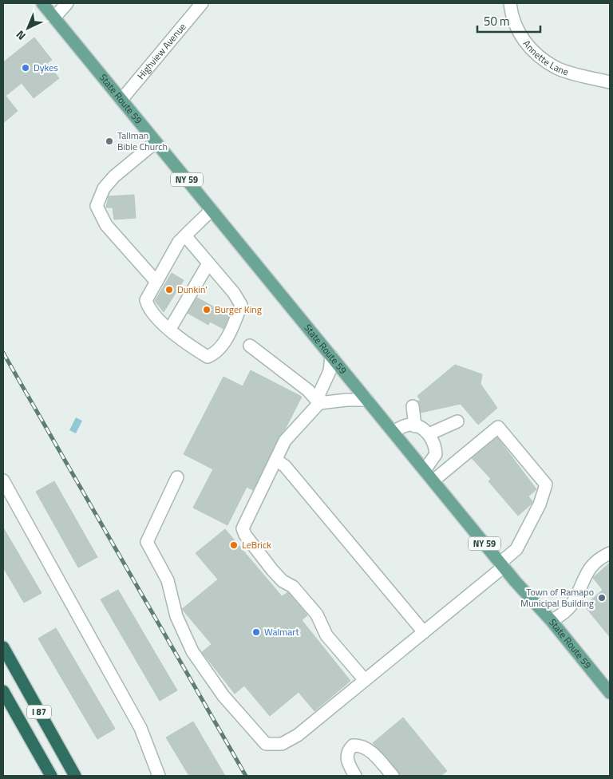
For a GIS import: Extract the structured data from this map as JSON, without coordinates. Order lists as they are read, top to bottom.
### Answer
{
  "streets": {
    "highway": ["I 87"],
    "main road": ["State Route 59", "NY 59"],
    "street": ["Highview Avenue", "Annette Lane"]
  },
  "crossings": [
    ["Highview Avenue", "State Route 59"]
  ],
  "places": [
    "Dykes",
    "Tallman Bible Church",
    "Dunkin'",
    "Burger King",
    "LeBrick",
    "Town of Ramapo Municipal Building",
    "Walmart"
  ],
  "scale_bar": "50 m",
  "north": "bottom left"
}
